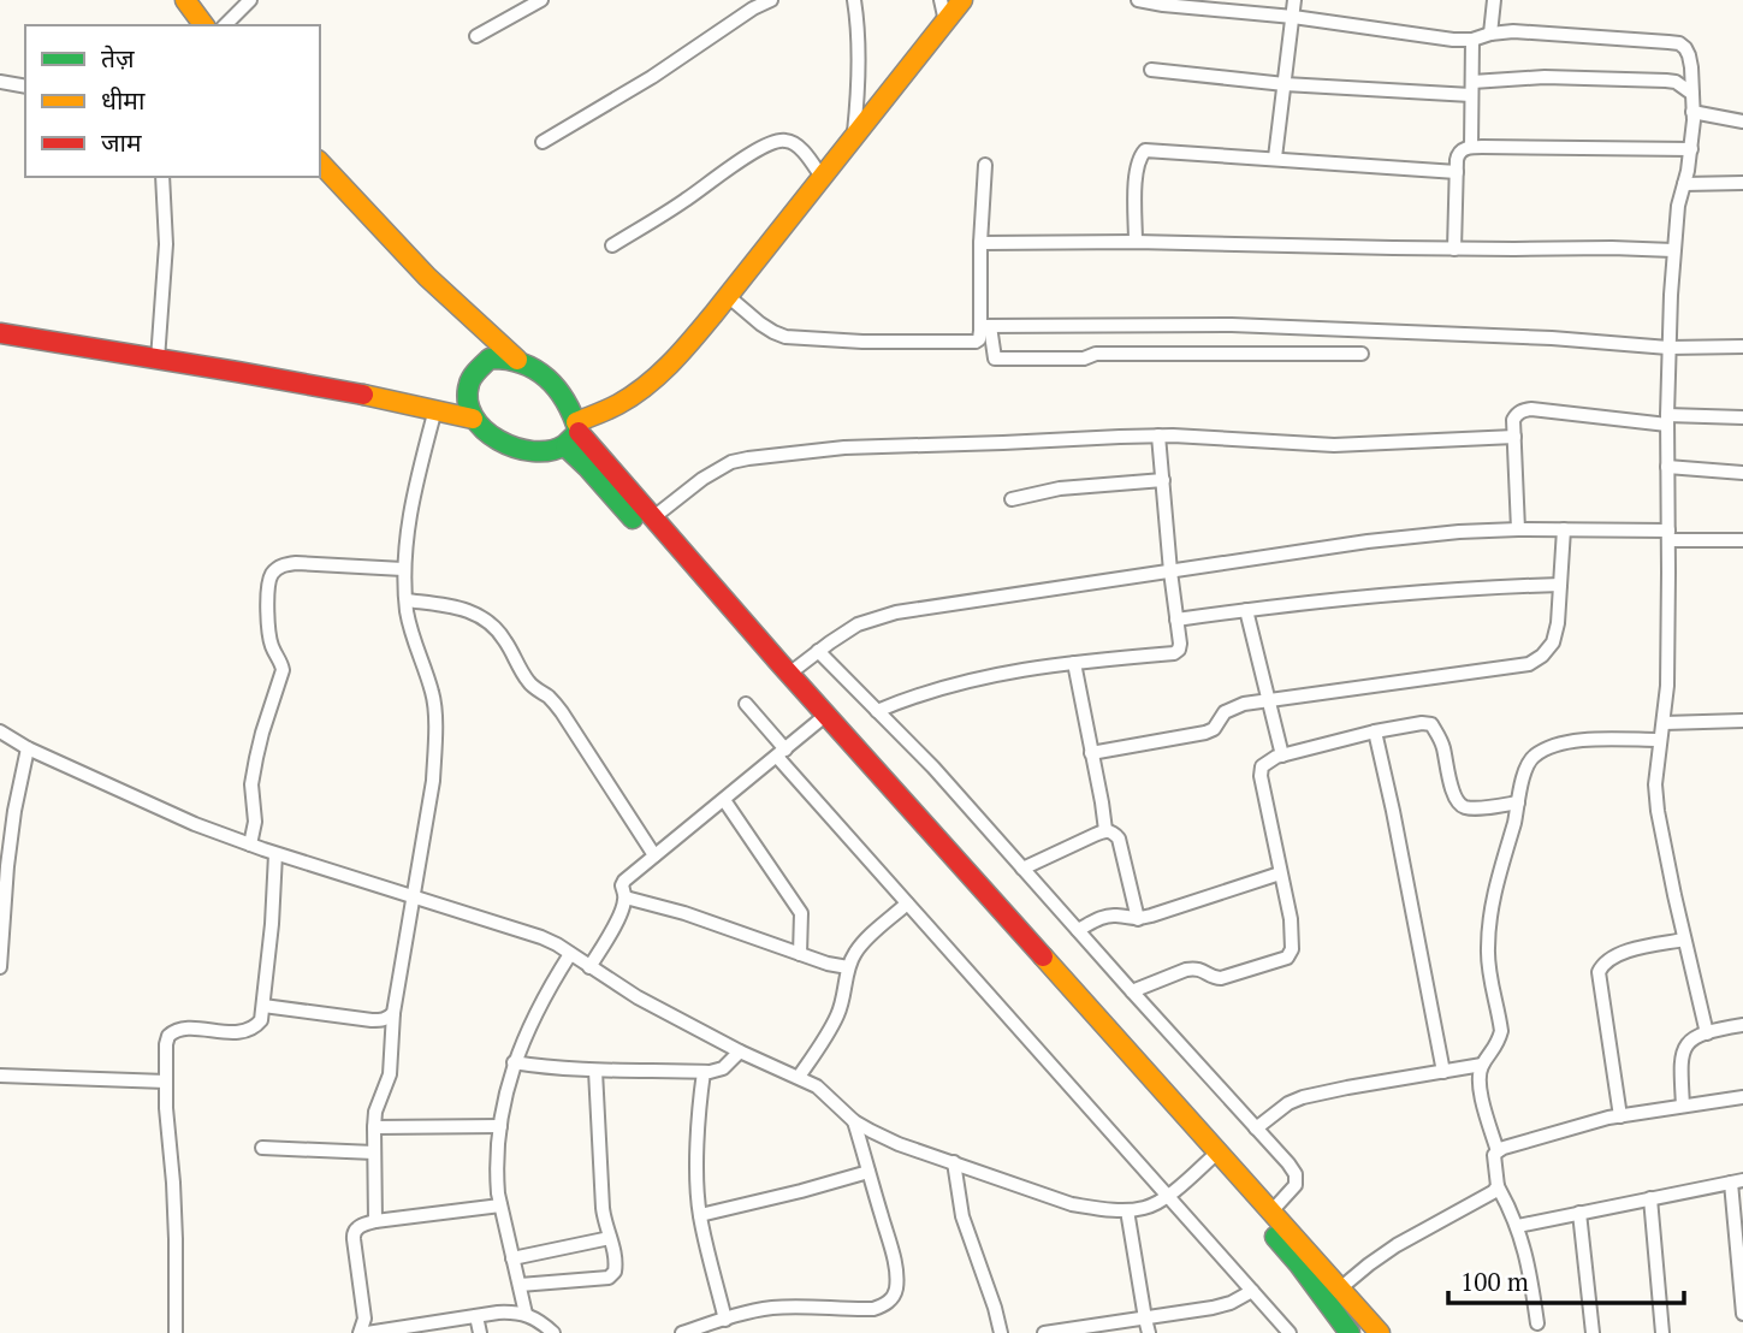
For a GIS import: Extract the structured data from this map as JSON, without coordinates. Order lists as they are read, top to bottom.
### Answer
{
  "legend": ["तेज़", "धीमा", "जाम"],
  "scale_bar": "100 m"
}
